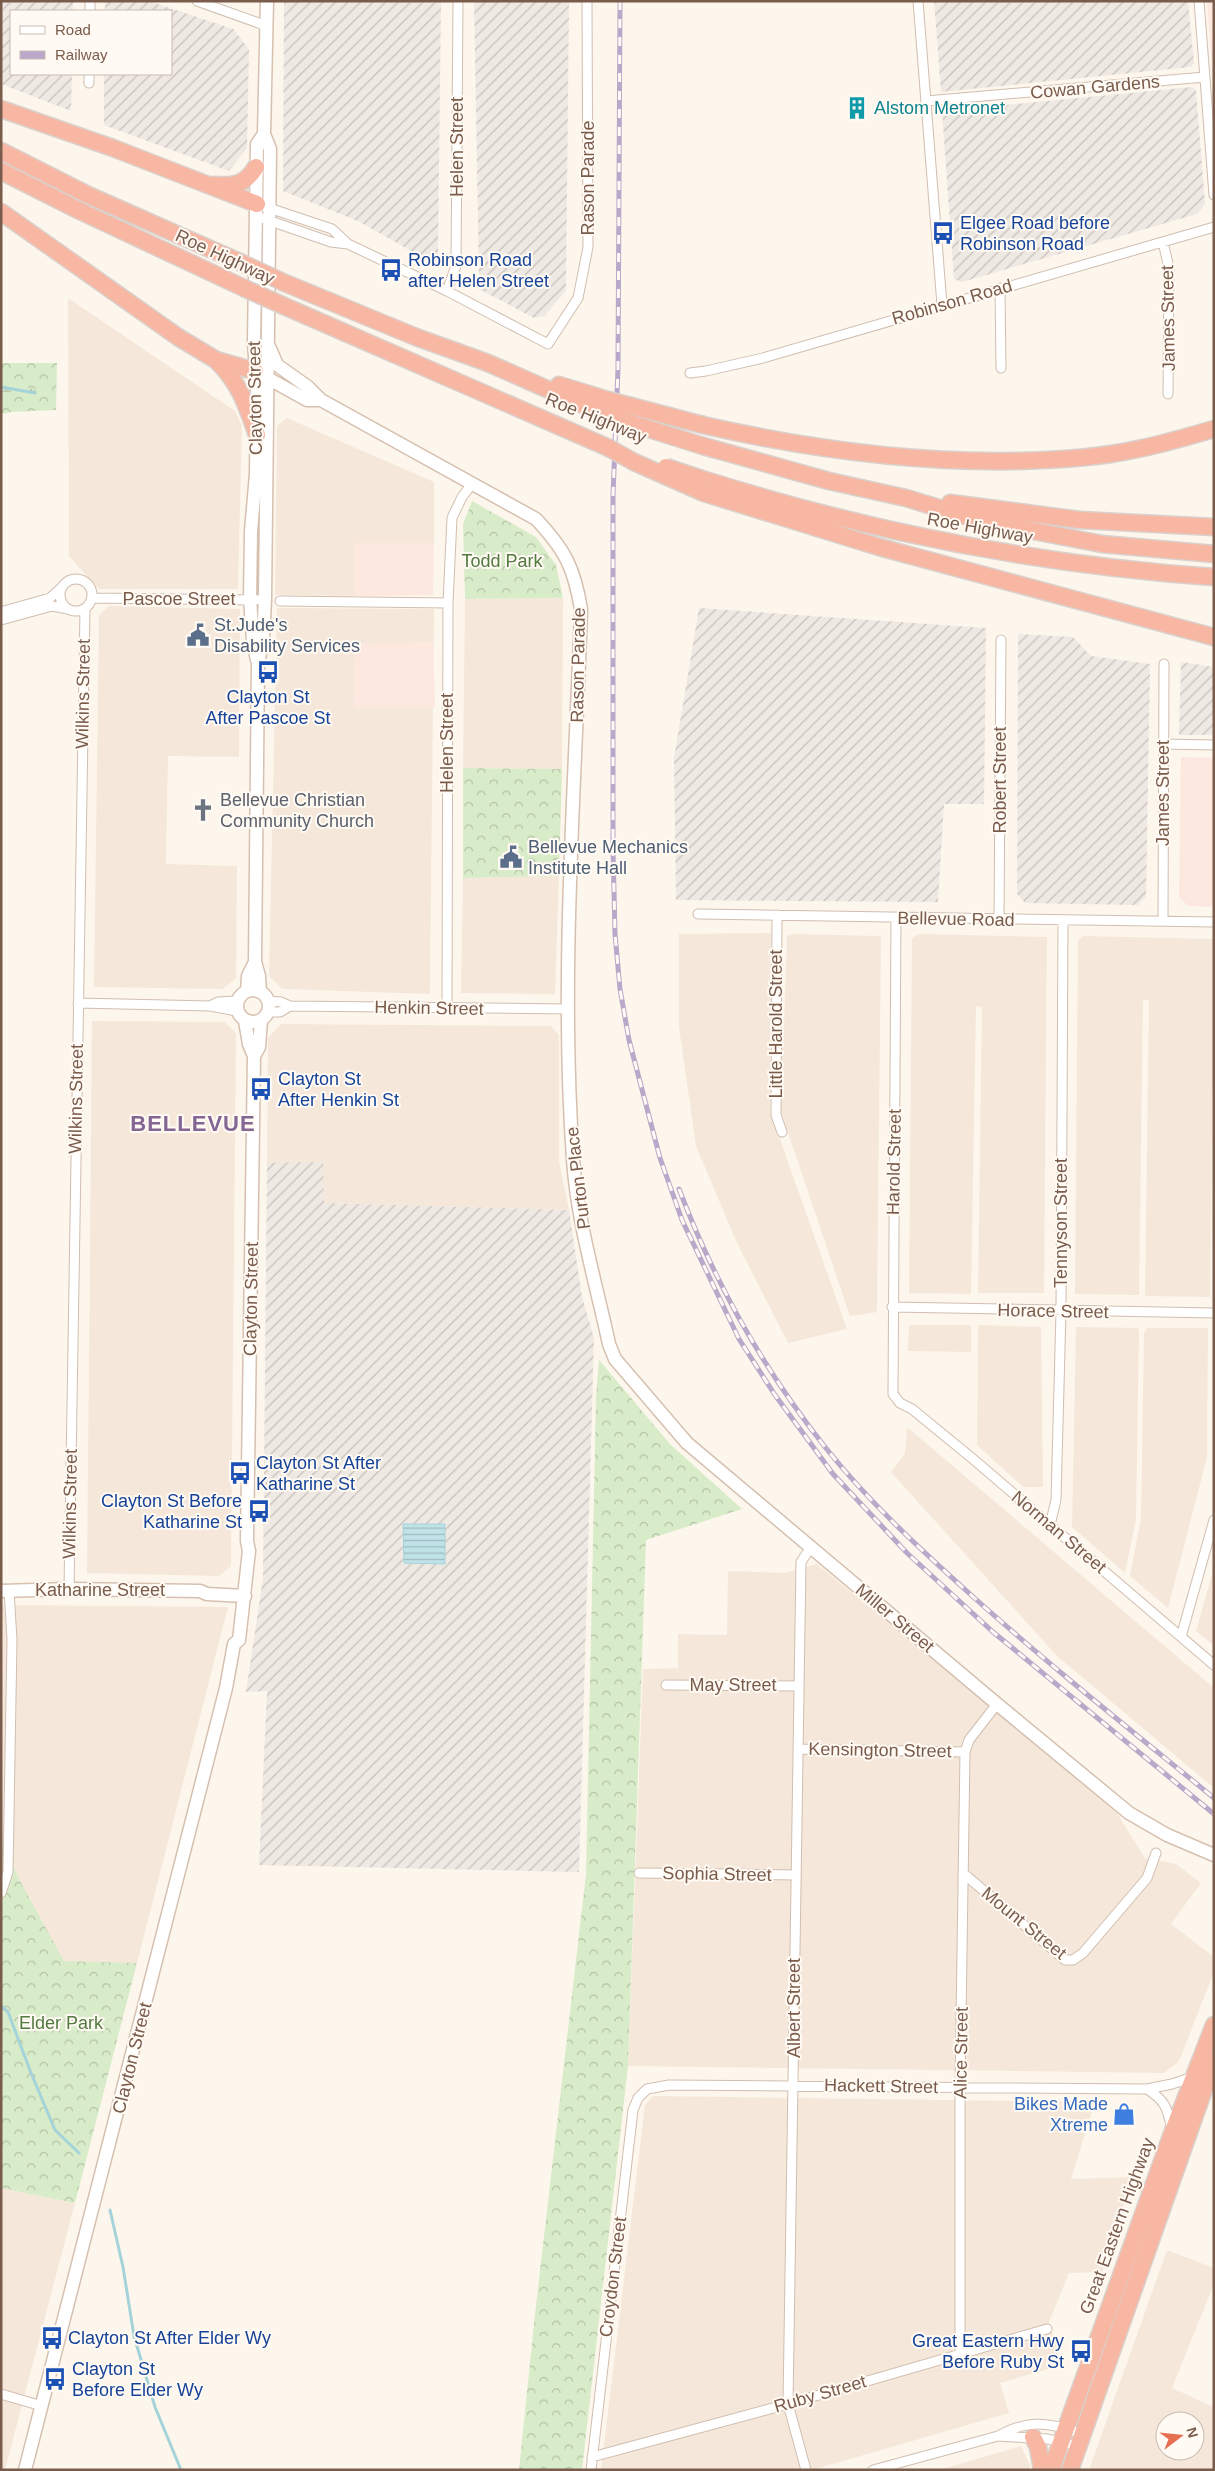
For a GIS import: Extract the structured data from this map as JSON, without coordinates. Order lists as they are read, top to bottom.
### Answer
{
  "streets": {
    "highway": ["Roe Highway", "Great Eastern Highway"],
    "main road": [
      "Rason Parade",
      "Clayton Street",
      "Purton Place",
      "Katharine Street",
      "Miller Street"
    ],
    "street": [
      "Cowan Gardens",
      "Helen Street",
      "Robinson Road",
      "James Street",
      "Pascoe Street",
      "Wilkins Street",
      "Robert Street",
      "Bellevue Road",
      "Henkin Street",
      "Little Harold Street",
      "Harold Street",
      "Tennyson Street",
      "Horace Street",
      "Norman Street",
      "May Street",
      "Kensington Street",
      "Sophia Street",
      "Mount Street",
      "Albert Street",
      "Alice Street",
      "Hackett Street",
      "Croydon Street",
      "Ruby Street"
    ]
  },
  "crossings": [
    ["Helen Street", "Rason Parade"],
    ["Helen Street", "Henkin Street"],
    ["Rason Parade", "Clayton Street"],
    ["Rason Parade", "Henkin Street"],
    ["Rason Parade", "Purton Place"],
    ["Robinson Road", "James Street"],
    ["James Street", "Bellevue Road"],
    ["Clayton Street", "Pascoe Street"],
    ["Clayton Street", "Henkin Street"],
    ["Clayton Street", "Katharine Street"],
    ["Pascoe Street", "Wilkins Street"],
    ["Wilkins Street", "Katharine Street"],
    ["Robert Street", "Bellevue Road"],
    ["Bellevue Road", "Little Harold Street"],
    ["Bellevue Road", "Harold Street"],
    ["Bellevue Road", "Tennyson Street"],
    ["Henkin Street", "Purton Place"],
    ["Harold Street", "Horace Street"],
    ["Harold Street", "Norman Street"],
    ["Purton Place", "Miller Street"],
    ["Tennyson Street", "Horace Street"],
    ["Tennyson Street", "Norman Street"],
    ["Miller Street", "Kensington Street"],
    ["Miller Street", "Albert Street"],
    ["May Street", "Albert Street"],
    ["Kensington Street", "Albert Street"],
    ["Kensington Street", "Alice Street"],
    ["Sophia Street", "Albert Street"],
    ["Mount Street", "Alice Street"],
    ["Albert Street", "Hackett Street"],
    ["Albert Street", "Ruby Street"],
    ["Alice Street", "Hackett Street"],
    ["Alice Street", "Ruby Street"],
    ["Hackett Street", "Great Eastern Highway"],
    ["Hackett Street", "Croydon Street"],
    ["Croydon Street", "Ruby Street"]
  ],
  "districts": ["BELLEVUE"],
  "parks": ["Todd Park", "Elder Park"],
  "places": {
    "building": ["Alstom Metronet"],
    "bus stop": [
      "Elgee Road before Robinson Road",
      "Robinson Road after Helen Street",
      "Clayton St After Pascoe St",
      "Clayton St After Henkin St",
      "Clayton St After Katharine St",
      "Clayton St Before Katharine St",
      "Clayton St After Elder Wy",
      "Great Eastern Hwy Before Ruby St",
      "Clayton St Before Elder Wy"
    ],
    "public building": ["St.Jude's Disability Services", "Bellevue Mechanics Institute Hall"],
    "church": ["Bellevue Christian Community Church"],
    "shop": ["Bikes Made Xtreme"]
  },
  "legend": ["Road", "Railway"],
  "north": "right"
}
